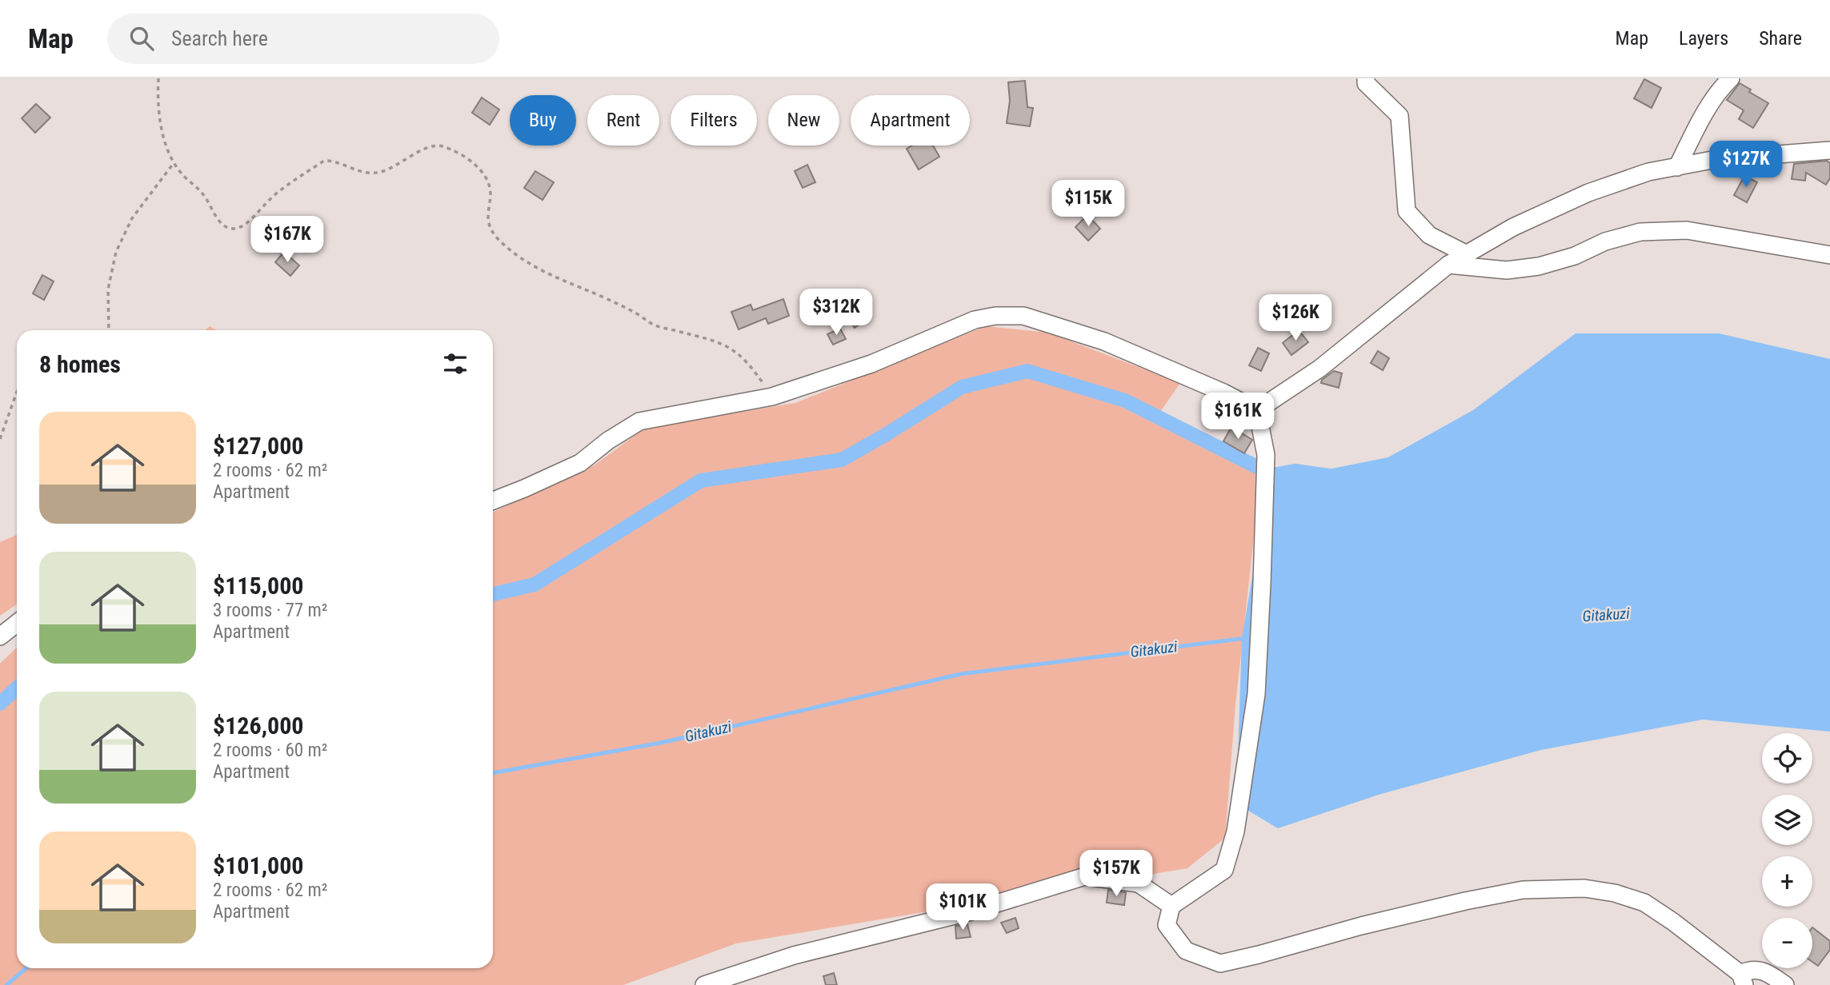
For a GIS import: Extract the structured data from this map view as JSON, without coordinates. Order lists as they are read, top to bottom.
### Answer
{
  "water": ["Gitakuzi"],
  "page": {
    "header": "Map",
    "search": "Search here",
    "nav": ["Map", "Layers", "Share"],
    "chip": [
      "Buy",
      "Rent",
      "Filters",
      "New",
      "Apartment"
    ],
    "price": [
      "$127K",
      "$115K",
      "$167K",
      "$312K",
      "$126K",
      "$161K",
      "$157K",
      "$101K"
    ],
    "heading": "8 homes",
    "list": [
      {
        "name": "$127,000",
        "note": "2 rooms · 62 m² · Apartment"
      },
      {
        "name": "$115,000",
        "note": "3 rooms · 77 m² · Apartment"
      },
      {
        "name": "$126,000",
        "note": "2 rooms · 60 m² · Apartment"
      },
      {
        "name": "$101,000",
        "note": "2 rooms · 62 m² · Apartment"
      }
    ],
    "map_buttons": ["+", "−"]
  }
}
